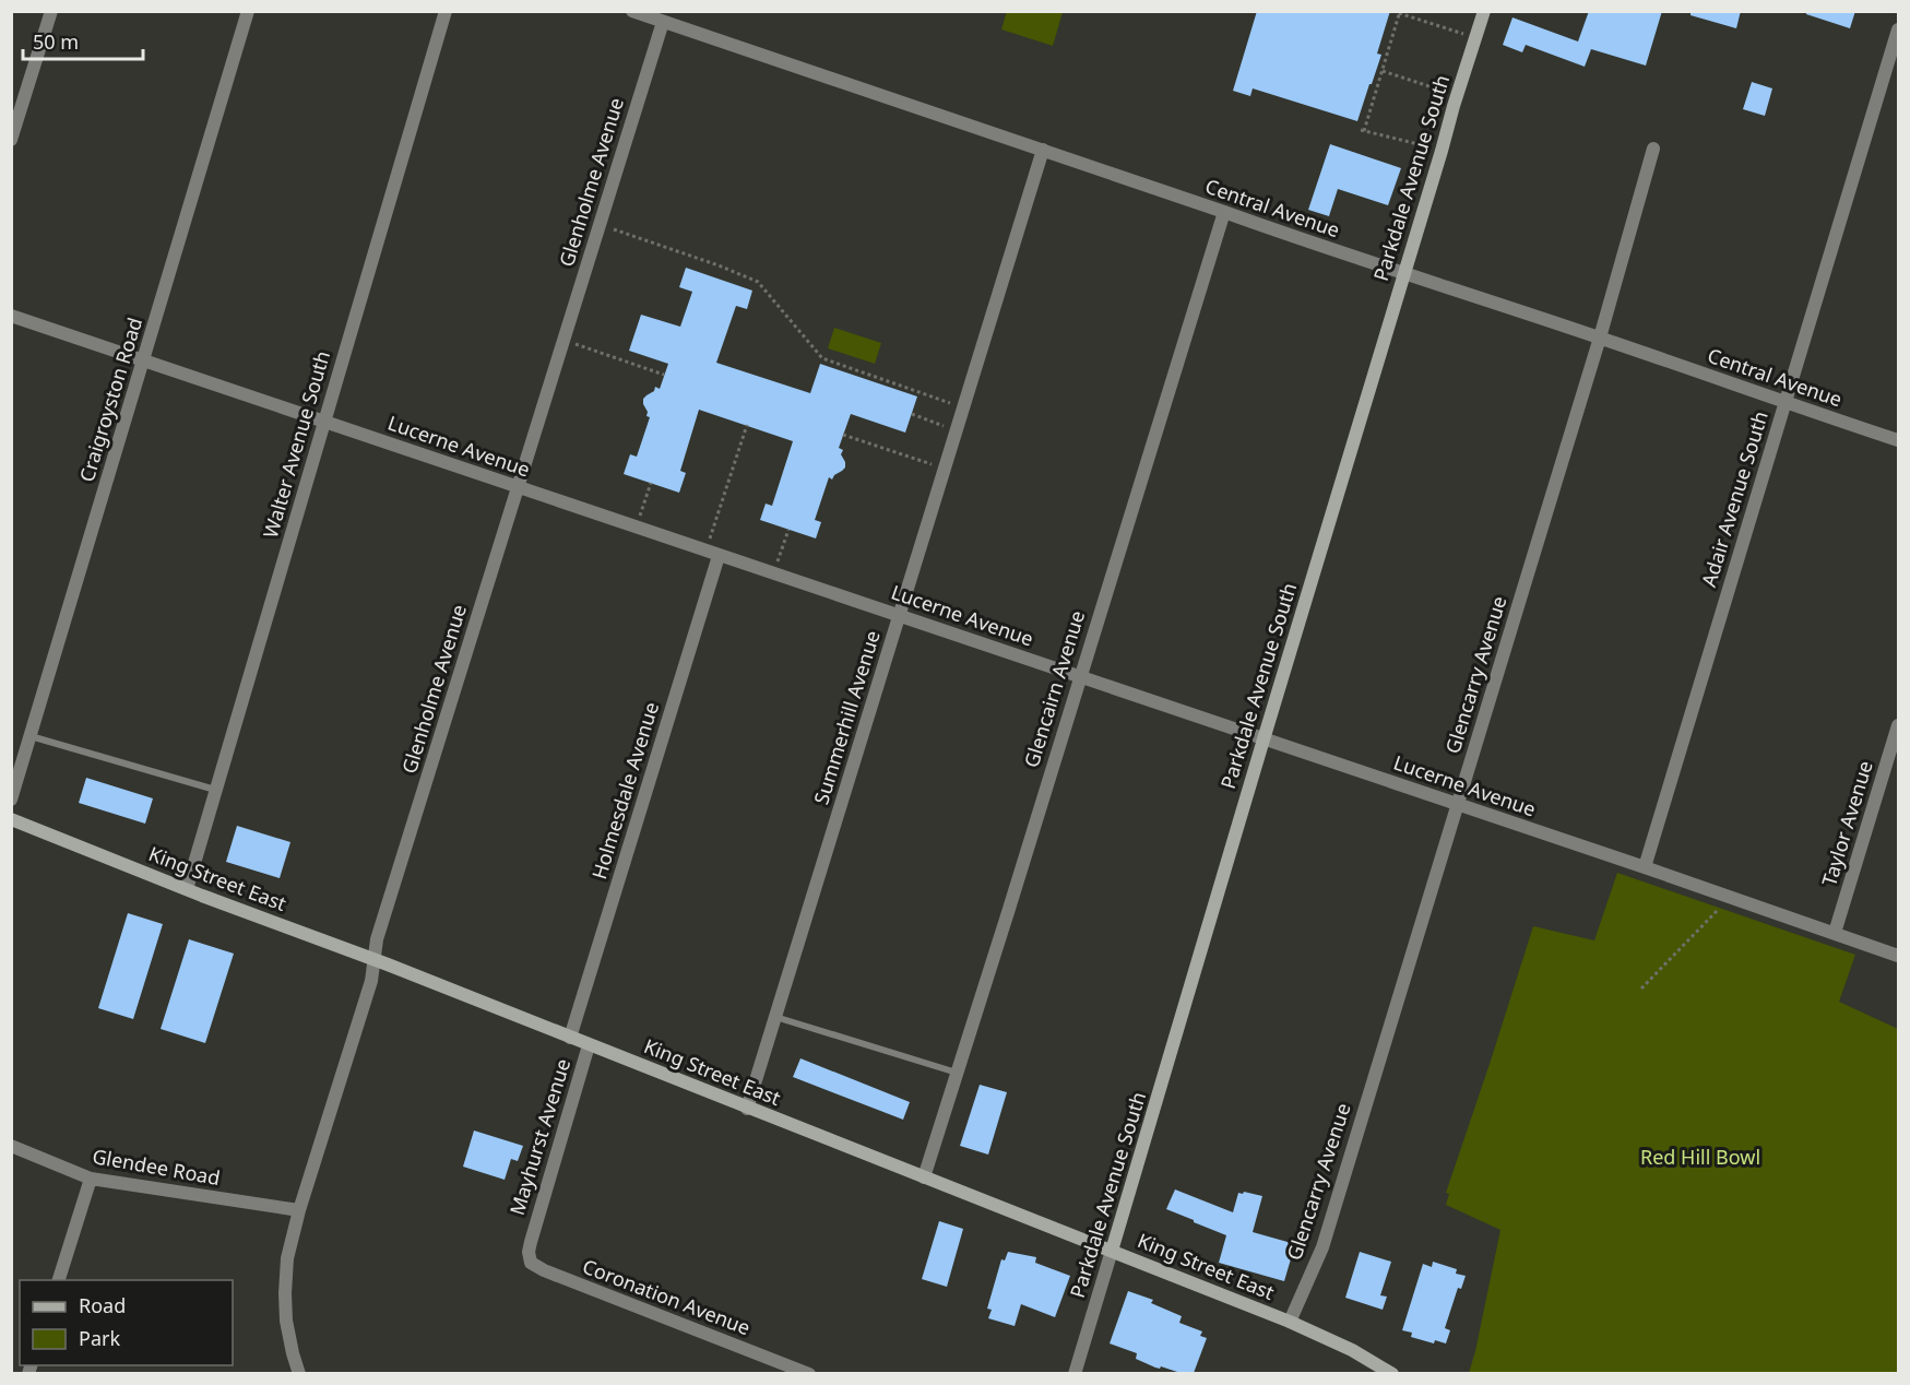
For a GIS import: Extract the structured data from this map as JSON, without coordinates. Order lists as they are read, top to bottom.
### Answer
{
  "streets": {
    "main road": ["Parkdale Avenue South", "King Street East"],
    "street": [
      "Glenholme Avenue",
      "Central Avenue",
      "Craigroyston Road",
      "Walter Avenue South",
      "Lucerne Avenue",
      "Adair Avenue South",
      "Glencarry Avenue",
      "Glencairn Avenue",
      "Summerhill Avenue",
      "Holmesdale Avenue",
      "Taylor Avenue",
      "Mayhurst Avenue",
      "Glendee Road",
      "Coronation Avenue"
    ]
  },
  "crossings": [
    ["Parkdale Avenue South", "Central Avenue"],
    ["Parkdale Avenue South", "Lucerne Avenue"],
    ["Parkdale Avenue South", "King Street East"],
    ["Glenholme Avenue", "Central Avenue"],
    ["Glenholme Avenue", "Lucerne Avenue"],
    ["Glenholme Avenue", "King Street East"],
    ["Glenholme Avenue", "Glendee Road"],
    ["Central Avenue", "Adair Avenue South"],
    ["Central Avenue", "Glencarry Avenue"],
    ["Central Avenue", "Glencairn Avenue"],
    ["Central Avenue", "Summerhill Avenue"],
    ["Craigroyston Road", "Lucerne Avenue"],
    ["Walter Avenue South", "Lucerne Avenue"],
    ["Walter Avenue South", "King Street East"],
    ["Lucerne Avenue", "Adair Avenue South"],
    ["Lucerne Avenue", "Glencarry Avenue"],
    ["Lucerne Avenue", "Glencairn Avenue"],
    ["Lucerne Avenue", "Summerhill Avenue"],
    ["Lucerne Avenue", "Holmesdale Avenue"],
    ["Lucerne Avenue", "Taylor Avenue"],
    ["Glencarry Avenue", "King Street East"],
    ["Glencairn Avenue", "King Street East"],
    ["Summerhill Avenue", "King Street East"],
    ["Holmesdale Avenue", "King Street East"],
    ["King Street East", "Mayhurst Avenue"],
    ["Mayhurst Avenue", "Coronation Avenue"]
  ],
  "parks": ["Red Hill Bowl"],
  "legend": ["Road", "Park"],
  "scale_bar": "50 m"
}
